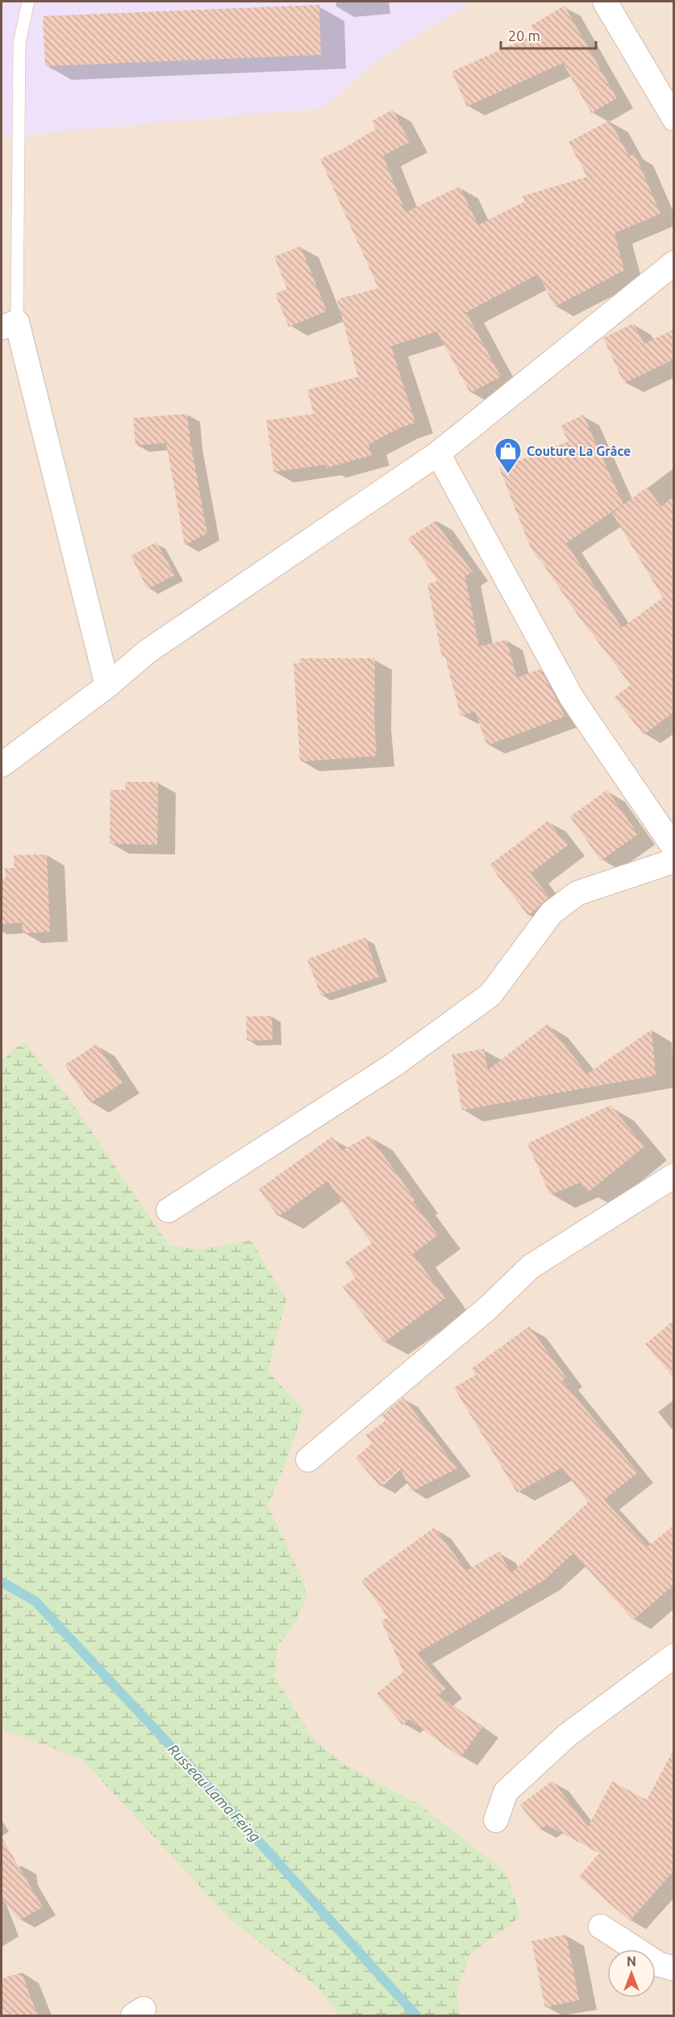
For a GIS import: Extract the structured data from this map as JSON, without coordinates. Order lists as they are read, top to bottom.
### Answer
{
  "water": ["Russeau Lama Feing"],
  "places": {
    "shop": ["Couture La Grâce"]
  },
  "scale_bar": "20 m",
  "north": "top"
}
